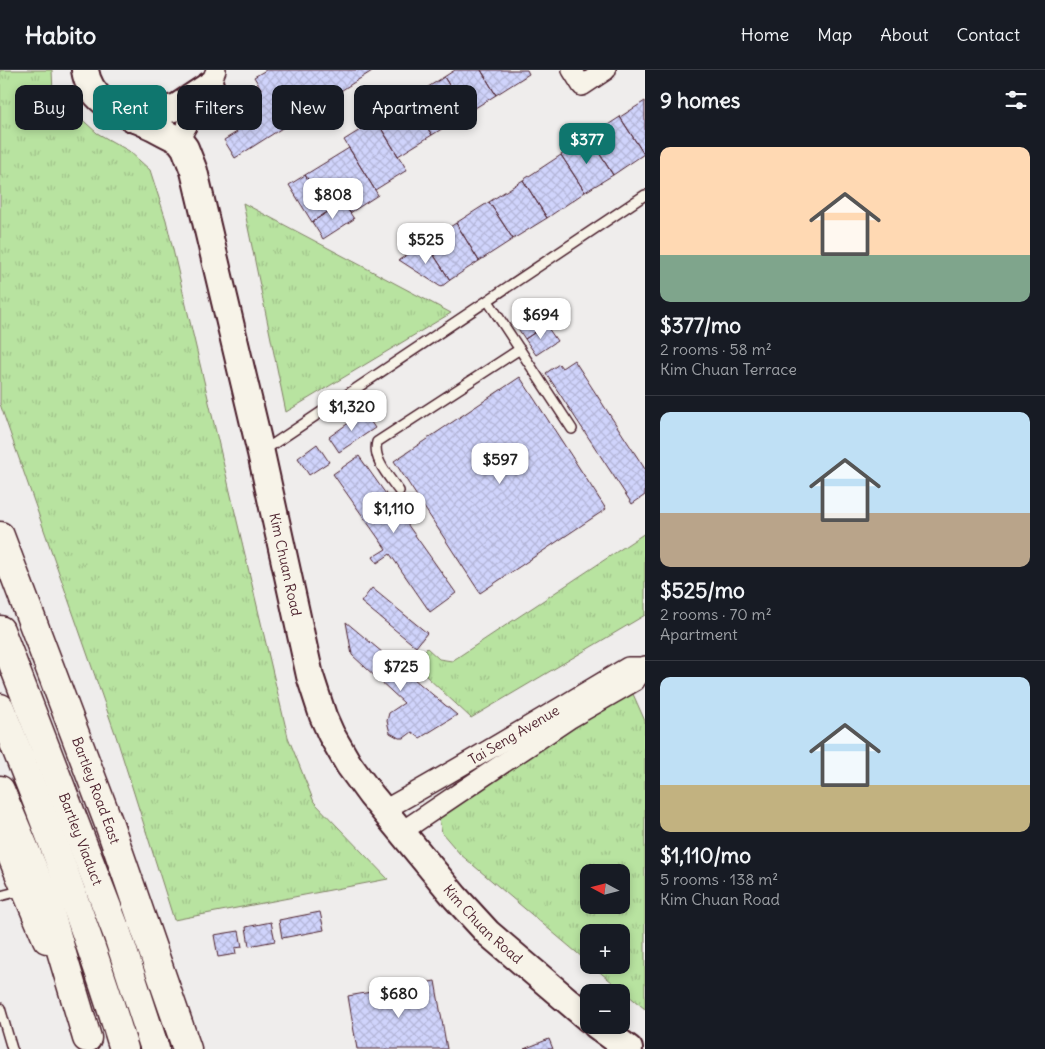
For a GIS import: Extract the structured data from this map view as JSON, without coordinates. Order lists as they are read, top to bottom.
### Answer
{
  "streets": {
    "main road": ["Kim Chuan Road", "Bartley Road East", "Bartley Viaduct"],
    "street": ["Tai Seng Avenue"]
  },
  "crossings": [
    ["Kim Chuan Road", "Tai Seng Avenue"]
  ],
  "north": "left",
  "page": {
    "header": "Habito",
    "nav": [
      "Home",
      "Map",
      "About",
      "Contact"
    ],
    "heading": "9 homes",
    "chip": [
      "Buy",
      "Rent",
      "Filters",
      "New",
      "Apartment"
    ],
    "price": [
      "$377",
      "$808",
      "$525",
      "$694",
      "$1,320",
      "$597",
      "$1,110",
      "$725",
      "$680"
    ],
    "list": [
      {
        "name": "$377/mo",
        "note": "2 rooms · 58 m² · Kim Chuan Terrace"
      },
      {
        "name": "$525/mo",
        "note": "2 rooms · 70 m² · Apartment"
      },
      {
        "name": "$1,110/mo",
        "note": "5 rooms · 138 m² · Kim Chuan Road"
      }
    ],
    "map_buttons": ["+", "−"]
  }
}
